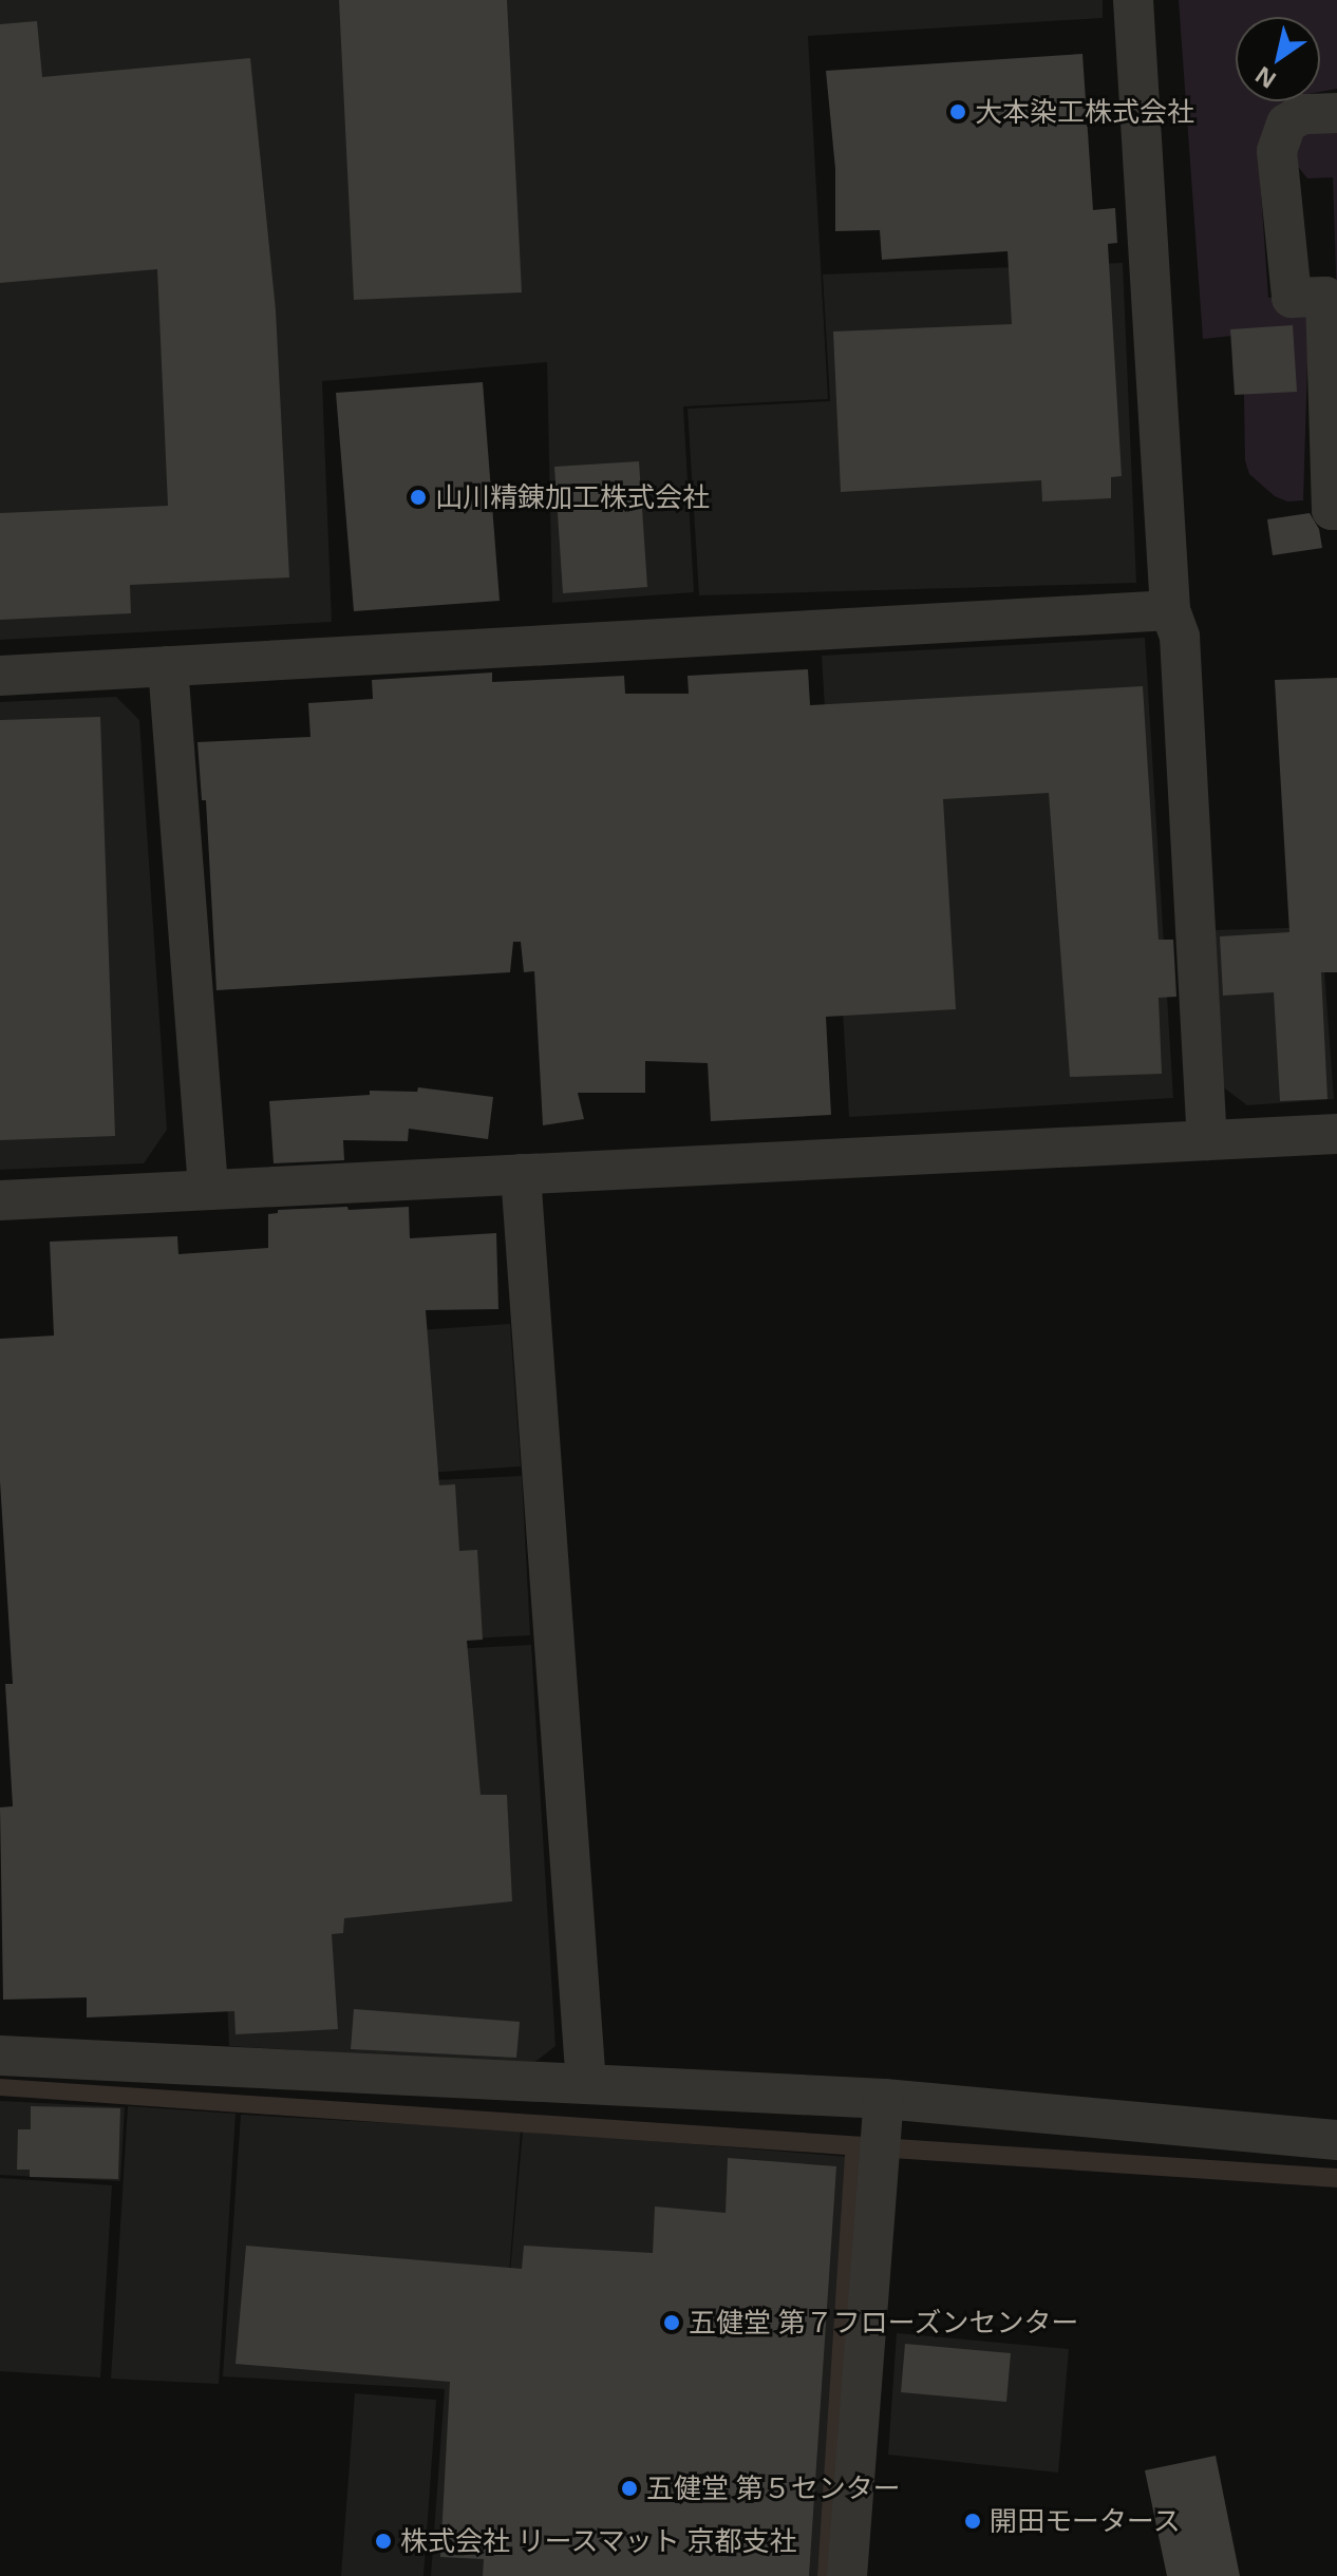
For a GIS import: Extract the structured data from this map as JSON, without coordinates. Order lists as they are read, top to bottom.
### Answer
{
  "places": [
    "大本染工株式会社",
    "山川精錬加工株式会社",
    "五健堂 第７フローズンセンター",
    "五健堂 第５センター",
    "開田モータース",
    "株式会社 リースマット 京都支社"
  ],
  "north": "bottom left"
}
